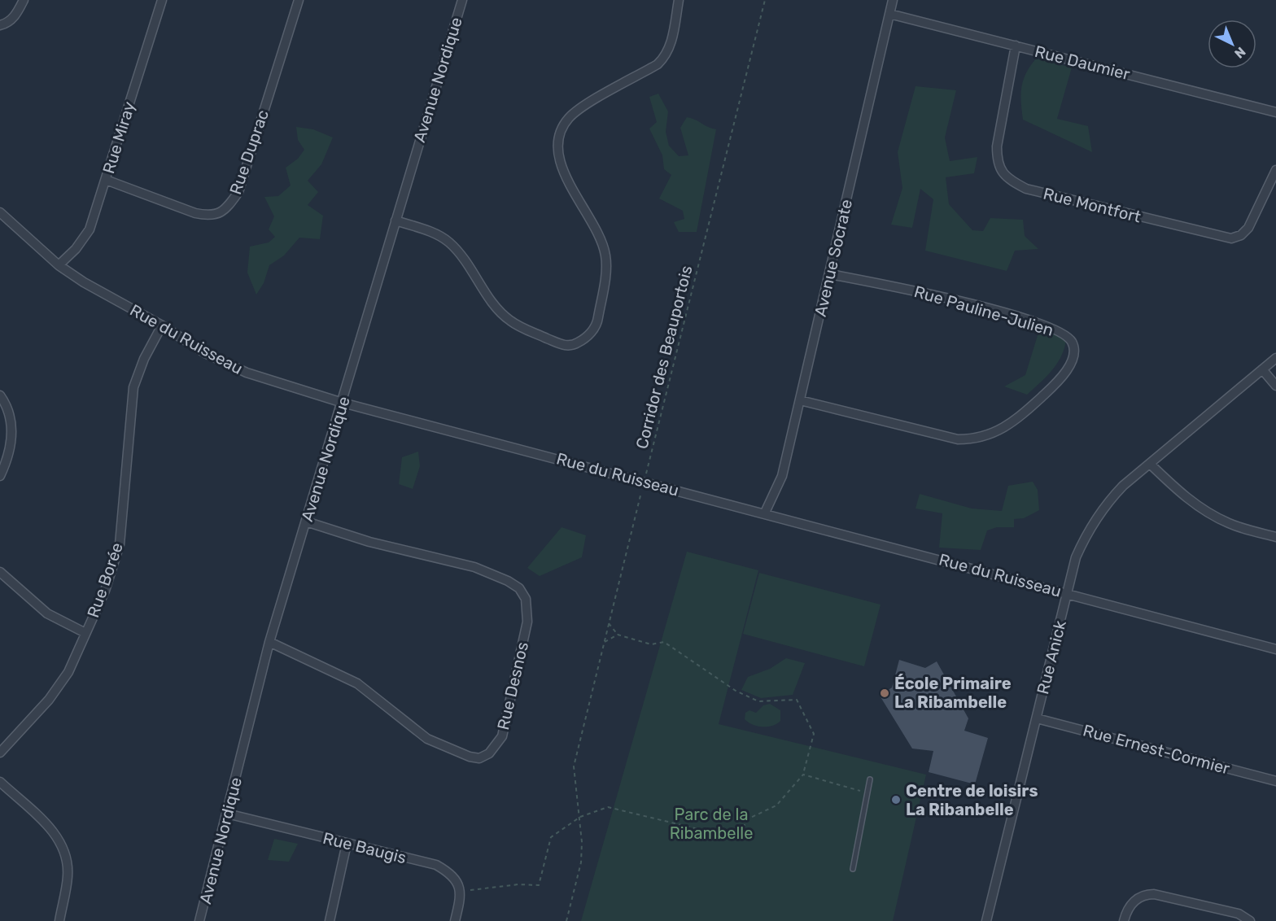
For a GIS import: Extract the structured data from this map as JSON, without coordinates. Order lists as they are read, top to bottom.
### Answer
{
  "streets": {
    "street": [
      "Rue Daumier",
      "Avenue Nordique",
      "Rue Miray",
      "Rue Duprac",
      "Rue Montfort",
      "Avenue Socrate",
      "Rue Pauline-Julien",
      "Rue du Ruisseau",
      "Rue Borée",
      "Rue Anick",
      "Rue Desnos",
      "Rue Ernest-Cormier",
      "Rue Baugis"
    ],
    "path": ["Corridor des Beauportois"]
  },
  "crossings": [
    ["Rue Daumier", "Rue Montfort"],
    ["Rue Daumier", "Avenue Socrate"],
    ["Avenue Nordique", "Rue du Ruisseau"],
    ["Avenue Nordique", "Rue Desnos"],
    ["Avenue Nordique", "Rue Baugis"],
    ["Rue Miray", "Rue Duprac"],
    ["Rue Miray", "Rue du Ruisseau"],
    ["Avenue Socrate", "Rue Pauline-Julien"],
    ["Avenue Socrate", "Rue du Ruisseau"],
    ["Rue du Ruisseau", "Corridor des Beauportois"],
    ["Rue du Ruisseau", "Rue Borée"],
    ["Rue du Ruisseau", "Rue Anick"],
    ["Rue Anick", "Rue Ernest-Cormier"]
  ],
  "parks": ["Parc de la Ribambelle"],
  "places": ["École Primaire La Ribambelle", "Centre de loisirs La Ribanbelle"],
  "north": "bottom right"
}
